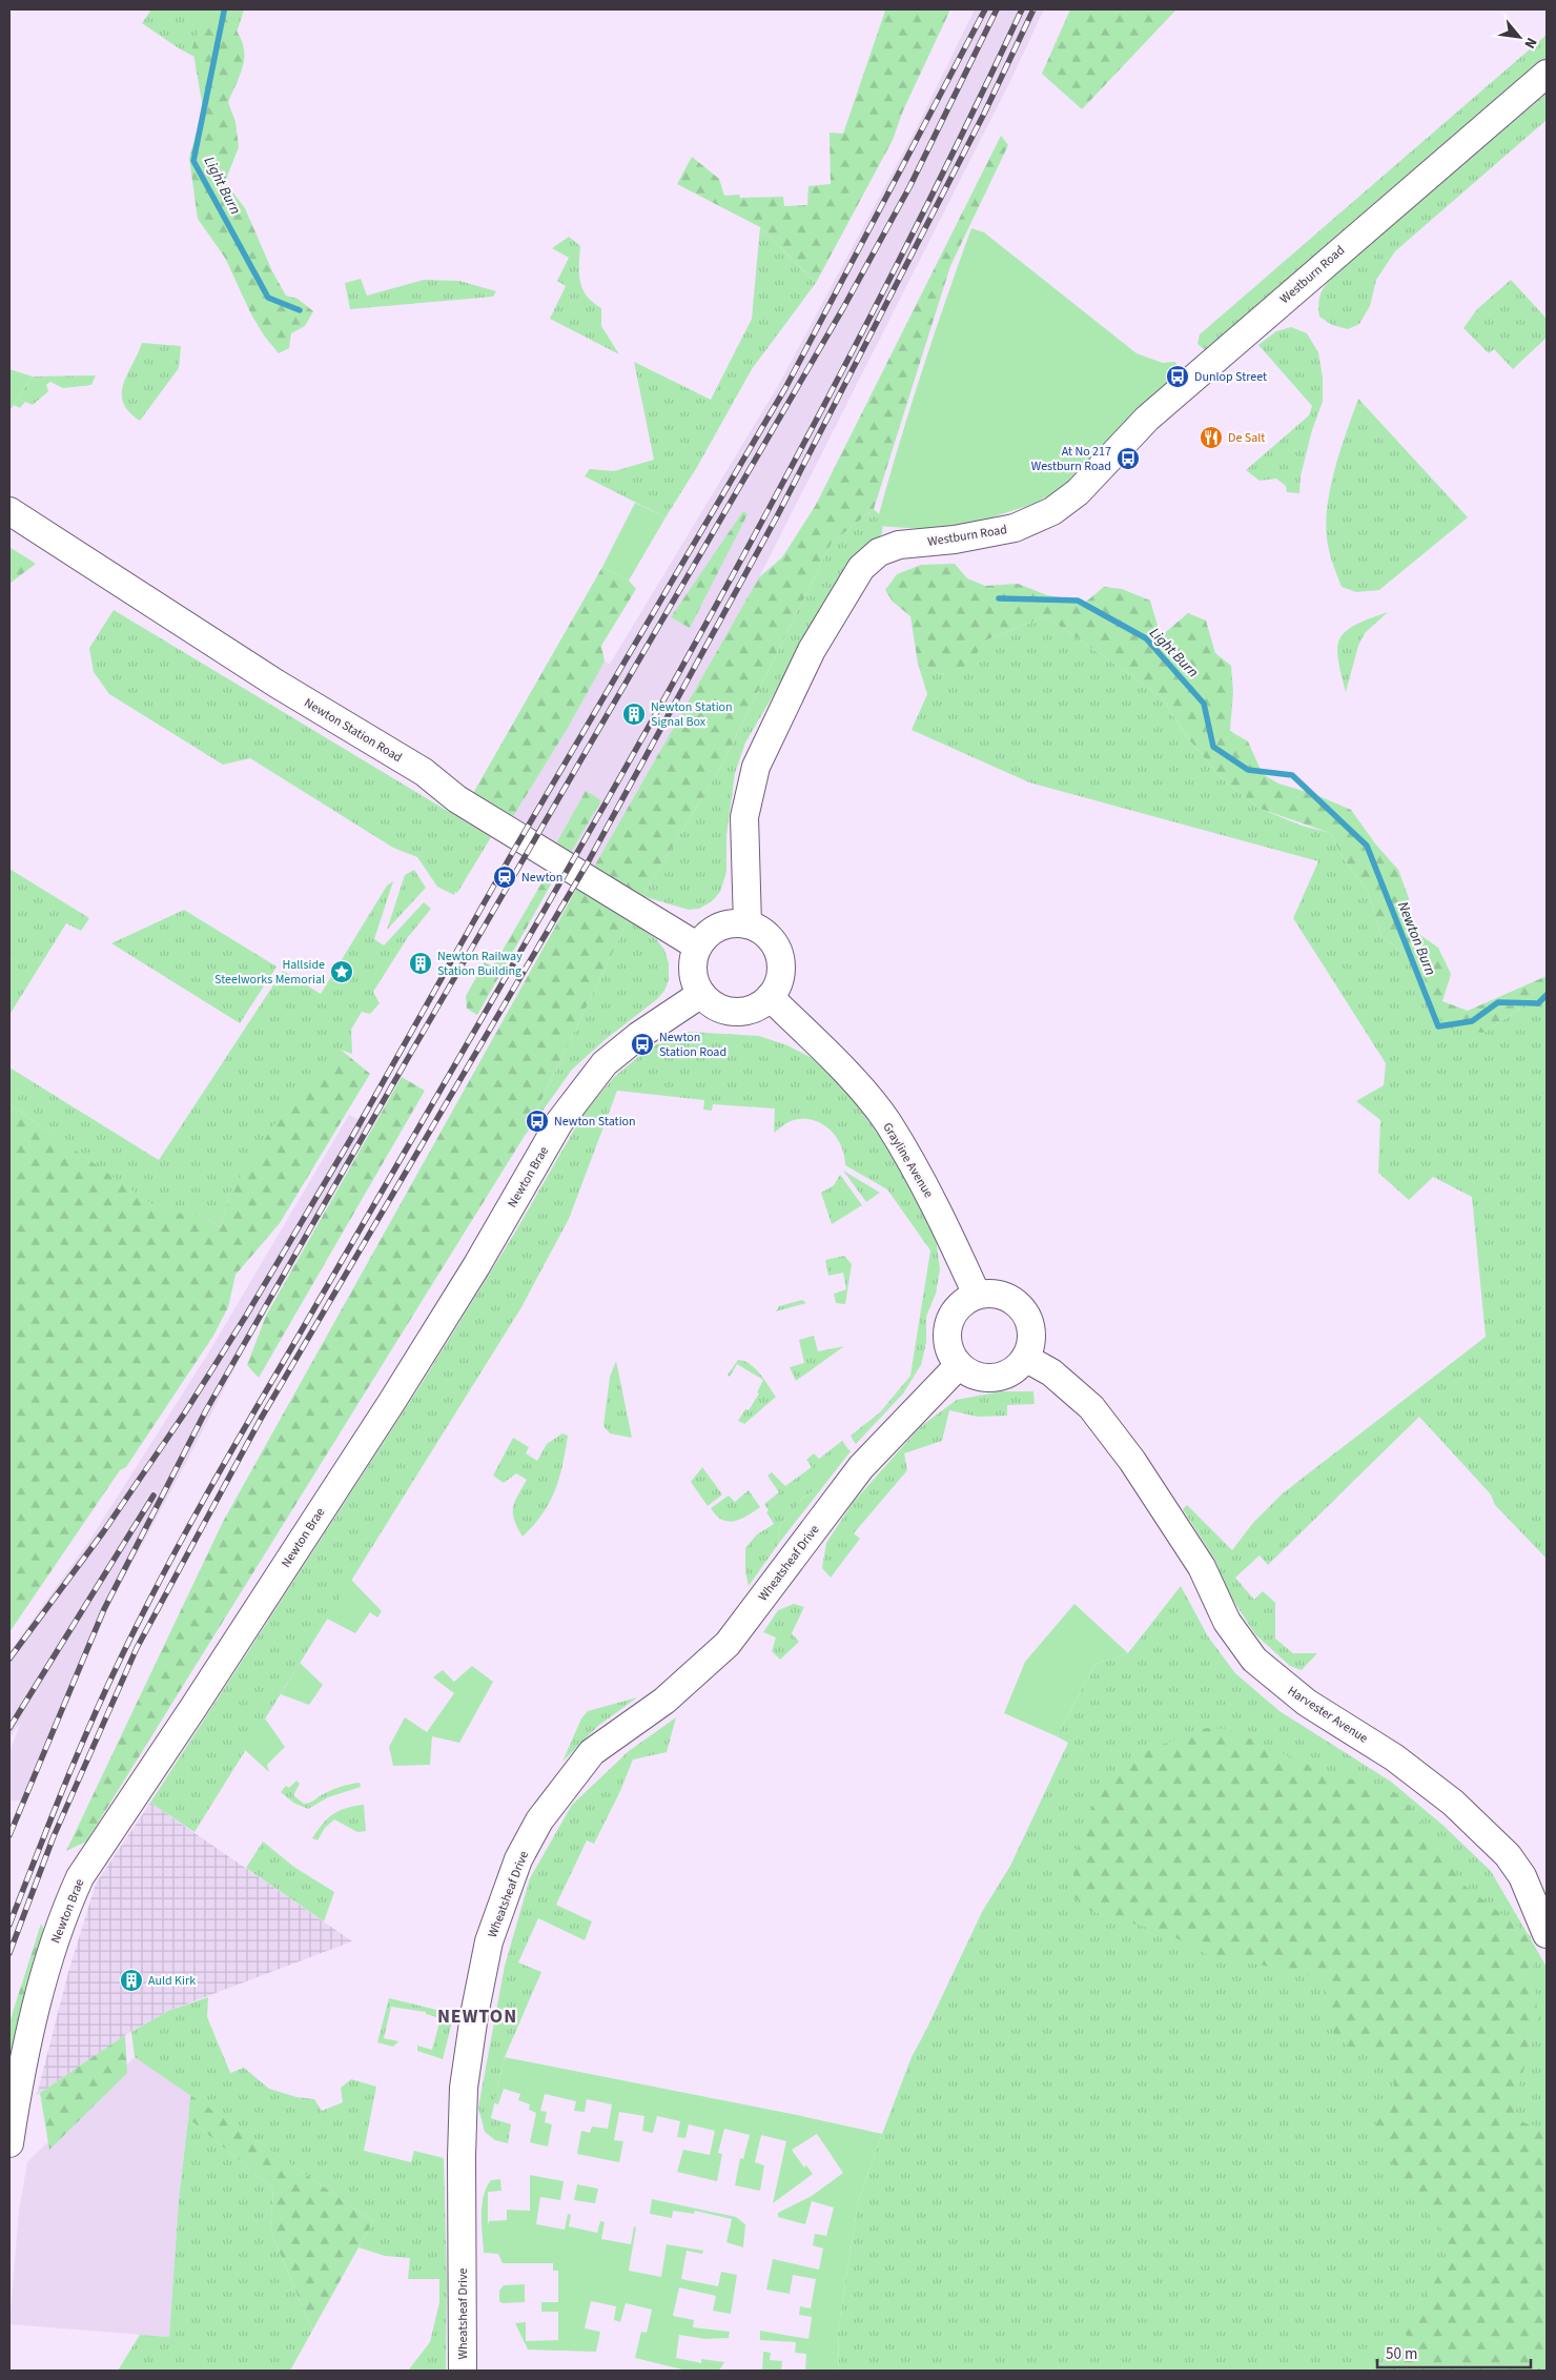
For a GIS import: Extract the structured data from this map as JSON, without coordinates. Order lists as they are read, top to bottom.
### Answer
{
  "streets": {
    "street": [
      "Westburn Road",
      "Newton Station Road",
      "Grayline Avenue",
      "Newton Brae",
      "Wheatsheaf Drive",
      "Harvester Avenue"
    ]
  },
  "crossings": [
    ["Westburn Road", "Newton Station Road"],
    ["Westburn Road", "Grayline Avenue"],
    ["Westburn Road", "Newton Brae"],
    ["Newton Station Road", "Grayline Avenue"],
    ["Newton Station Road", "Newton Brae"],
    ["Grayline Avenue", "Newton Brae"],
    ["Grayline Avenue", "Wheatsheaf Drive"],
    ["Grayline Avenue", "Harvester Avenue"],
    ["Wheatsheaf Drive", "Harvester Avenue"]
  ],
  "districts": ["NEWTON"],
  "water": ["Light Burn", "Newton Burn"],
  "places": {
    "bus stop": [
      "Dunlop Street",
      "At No 217 Westburn Road",
      "Newton Station Road",
      "Newton Station"
    ],
    "restaurant": ["De Salt"],
    "building": ["Newton Station Signal Box", "Newton Railway Station Building", "Auld Kirk"],
    "station": ["Newton"],
    "place": ["Hallside Steelworks Memorial"]
  },
  "scale_bar": "50 m",
  "north": "bottom right"
}
